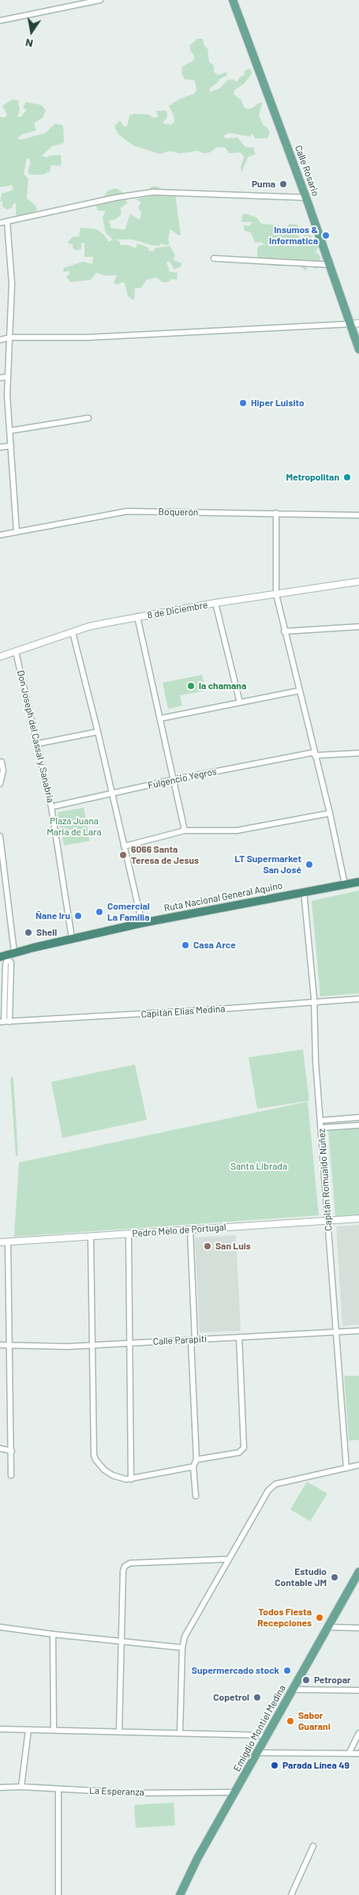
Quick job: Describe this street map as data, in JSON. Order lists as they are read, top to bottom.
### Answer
{
  "streets": {
    "highway": ["Ruta Nacional General Aquino"],
    "main road": ["Calle Rosario", "Emigdio Montiel Medina"],
    "street": [
      "Boquerón",
      "8 de Diciembre",
      "Don Joseph del Cassal y Sanabria",
      "Fulgencio Yegros",
      "Capitán Elias Medina",
      "Capitán Romualdo Nuñez",
      "Pedro Melo de Portugal",
      "Calle Parapiti",
      "La Esperanza"
    ]
  },
  "crossings": [
    ["8 de Diciembre", "Don Joseph del Cassal y Sanabria"],
    ["Don Joseph del Cassal y Sanabria", "Fulgencio Yegros"],
    ["Don Joseph del Cassal y Sanabria", "Ruta Nacional General Aquino"],
    ["Ruta Nacional General Aquino", "Capitán Romualdo Nuñez"],
    ["Capitán Elias Medina", "Capitán Romualdo Nuñez"],
    ["Capitán Romualdo Nuñez", "Pedro Melo de Portugal"],
    ["Capitán Romualdo Nuñez", "Calle Parapiti"],
    ["Emigdio Montiel Medina", "La Esperanza"]
  ],
  "parks": ["Plaza Juana Maria de Lara", "Santa Librada"],
  "places": [
    "Puma",
    "Insumos & Informatica",
    "Hiper Luisito",
    "Metropolitan",
    "la chamana",
    "6066 Santa Teresa de Jesus",
    "LT Supermarket San José",
    "Comercial La Familia",
    "Ñane Iru",
    "Shell",
    "Casa Arce",
    "San Luis",
    "Estudio Contable JM",
    "Todos Fiesta Recepciones",
    "Supermercado stock",
    "Petropar",
    "Copetrol",
    "Sabor Guarani",
    "Parada Línea 49"
  ],
  "north": "bottom"
}
